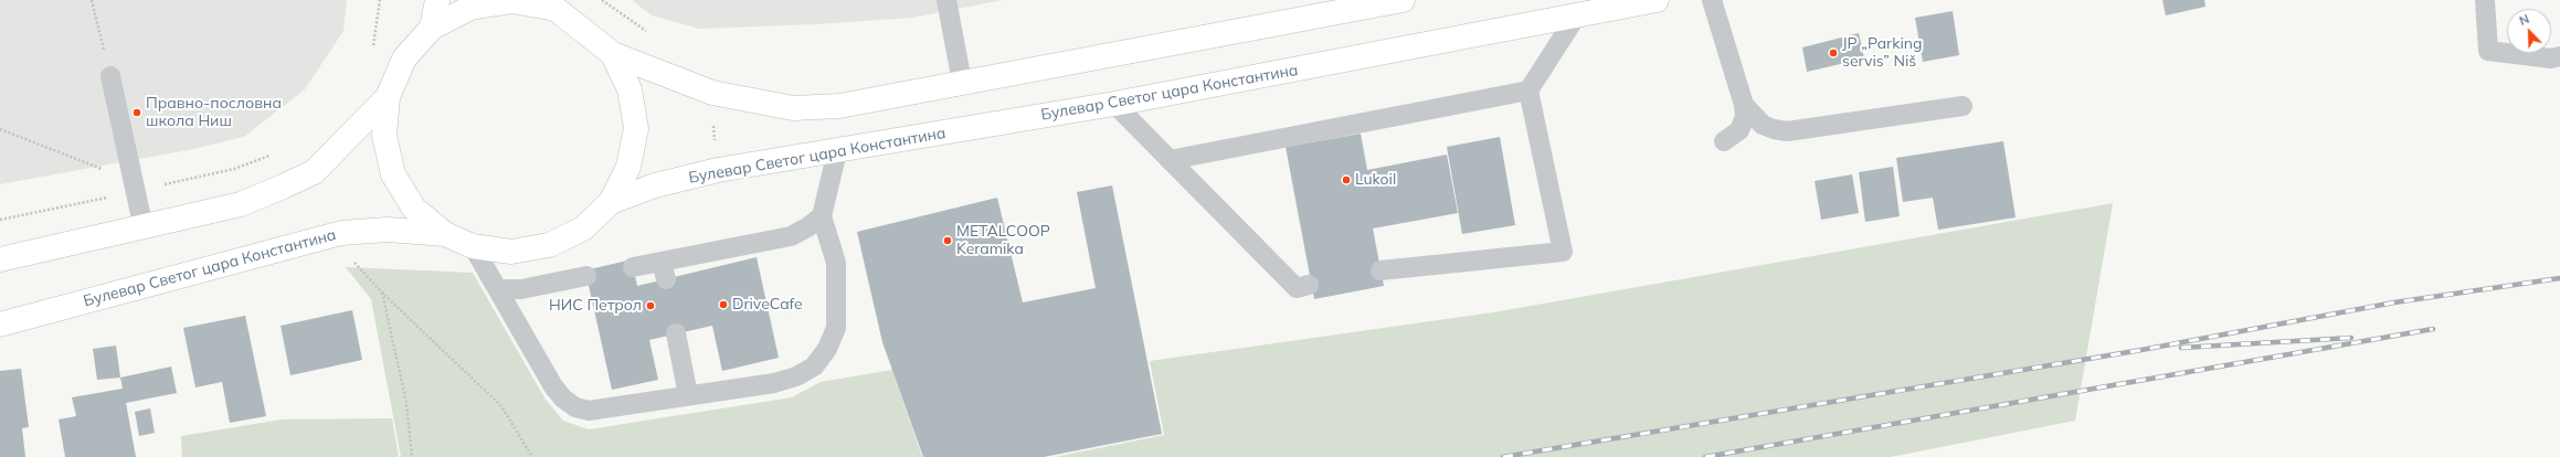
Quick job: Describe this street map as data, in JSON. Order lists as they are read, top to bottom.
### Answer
{
  "streets": {
    "main road": ["Булевар Светог цара Константина"]
  },
  "places": [
    "JP „Parking servis” Niš",
    "Правно-пословна школа Ниш",
    "Lukoil",
    "METALCOOP Keramika",
    "DriveCafe",
    "НИС Петрол"
  ],
  "north": "top left"
}
